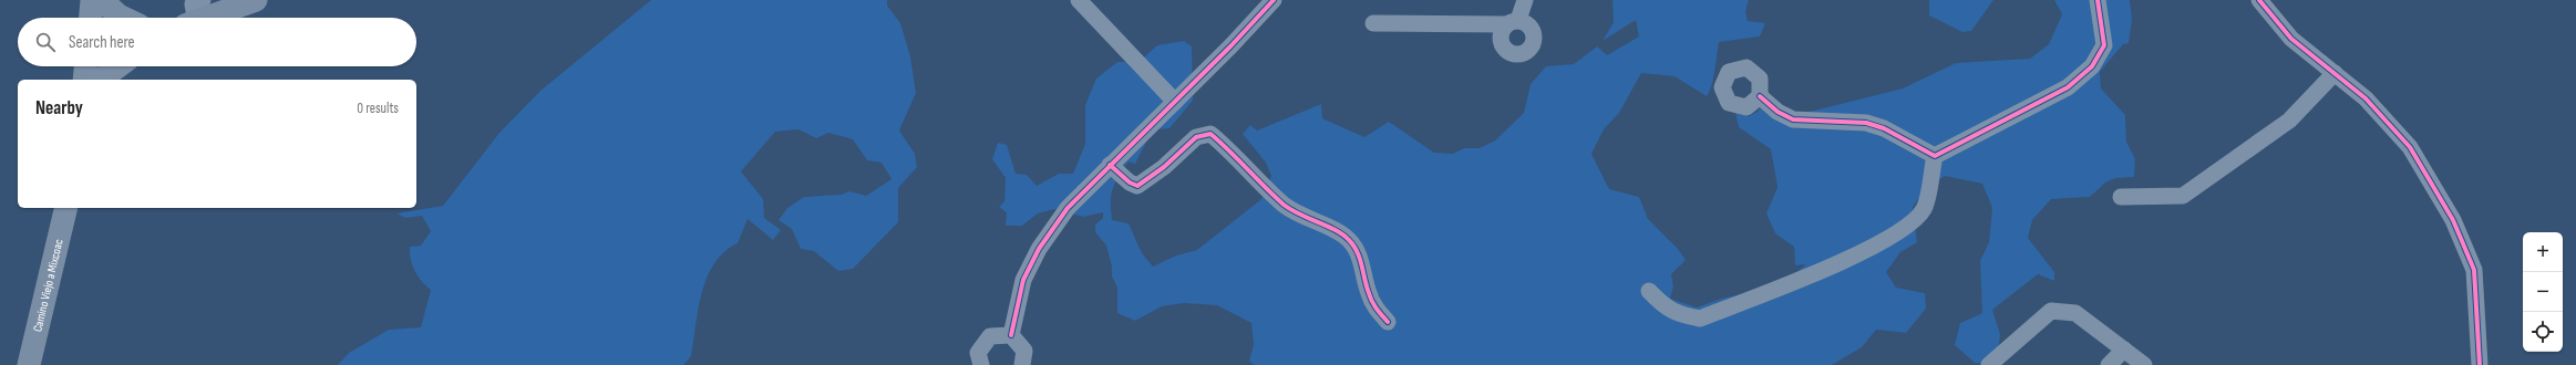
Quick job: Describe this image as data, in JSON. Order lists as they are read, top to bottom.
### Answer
{
  "streets": {
    "main road": ["Camino Viejo a Mixcoac"]
  },
  "page": {
    "search": "Search here",
    "heading": ["Nearby", "0 results"],
    "map_buttons": ["+", "−"]
  }
}
